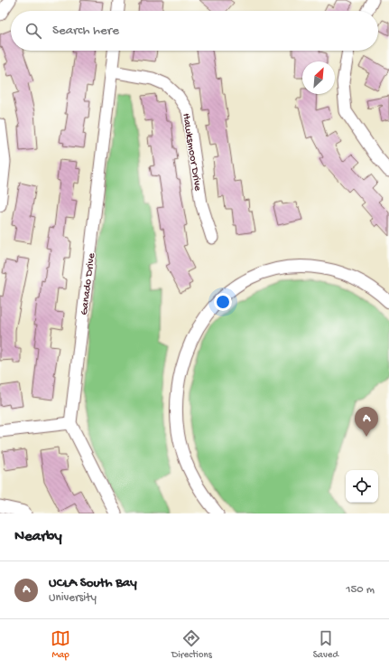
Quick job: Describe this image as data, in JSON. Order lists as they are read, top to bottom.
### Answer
{
  "streets": {
    "street": ["Hawksmoor Drive", "Ganado Drive"]
  },
  "crossings": [
    ["Hawksmoor Drive", "Ganado Drive"]
  ],
  "north": "top right",
  "page": {
    "search": "Search here",
    "pins": "A",
    "heading": "Nearby",
    "list": [
      {
        "mark": "A",
        "name": "UCLA South Bay",
        "note": "University",
        "value": "150 m"
      }
    ],
    "nav": ["Map", "Directions", "Saved"]
  }
}
